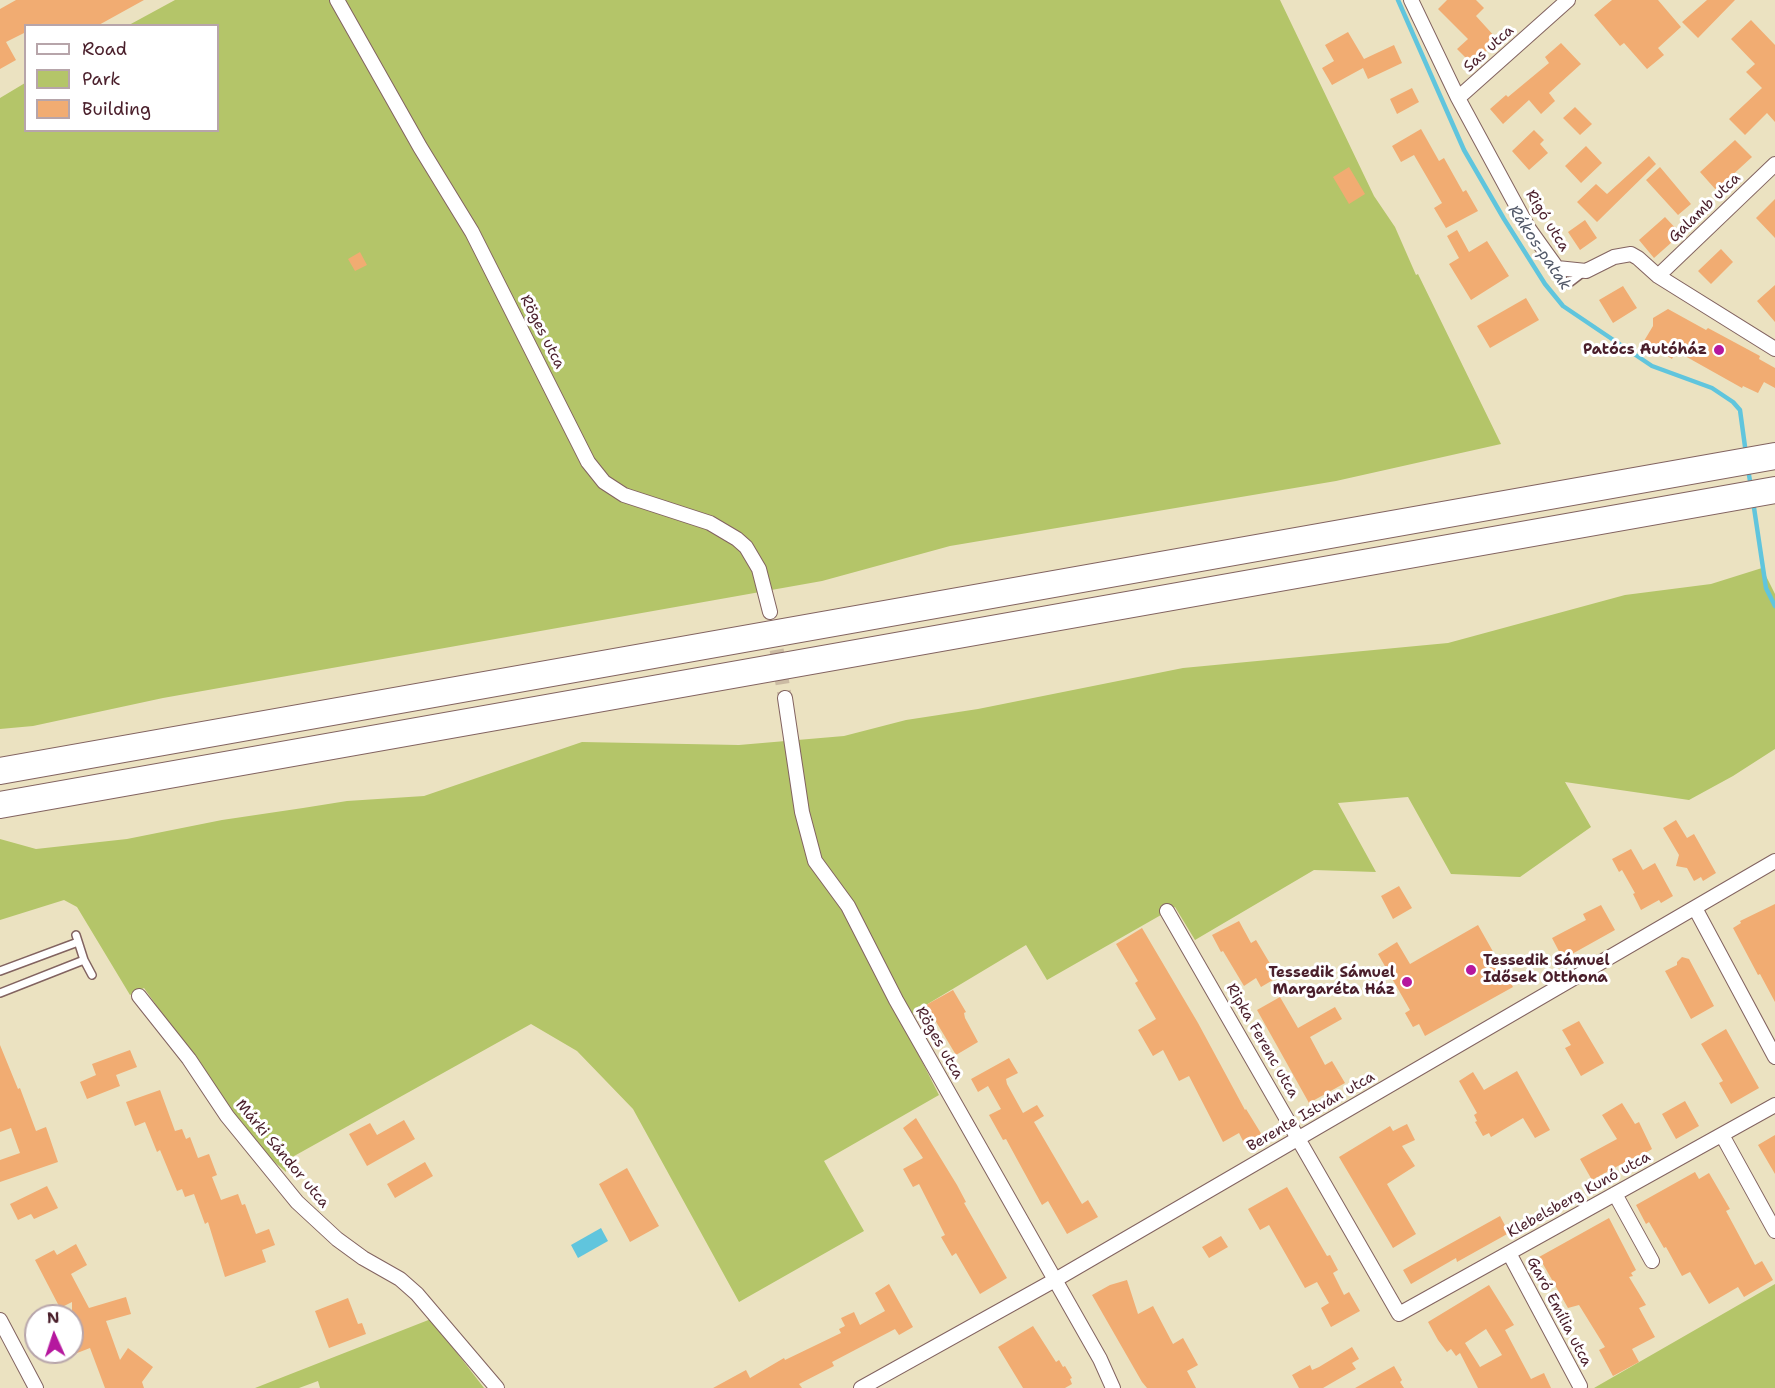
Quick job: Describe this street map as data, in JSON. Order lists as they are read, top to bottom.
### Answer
{
  "streets": {
    "street": [
      "Sas utca",
      "Galamb utca",
      "Rigó utca",
      "Röges utca",
      "Ripka Ferenc utca",
      "Berente István utca",
      "Márki Sándor utca",
      "Klebelsberg Kunó utca",
      "Garó Emília utca"
    ]
  },
  "crossings": [
    ["Sas utca", "Rigó utca"],
    ["Galamb utca", "Rigó utca"],
    ["Röges utca", "Berente István utca"],
    ["Ripka Ferenc utca", "Berente István utca"],
    ["Ripka Ferenc utca", "Klebelsberg Kunó utca"],
    ["Klebelsberg Kunó utca", "Garó Emília utca"]
  ],
  "water": ["Rákos-patak"],
  "places": ["Patócs Autóház", "Tessedik Sámuel Idősek Otthona", "Tessedik Sámuel Margaréta Ház"],
  "legend": ["Road", "Park", "Building"],
  "north": "top"
}
